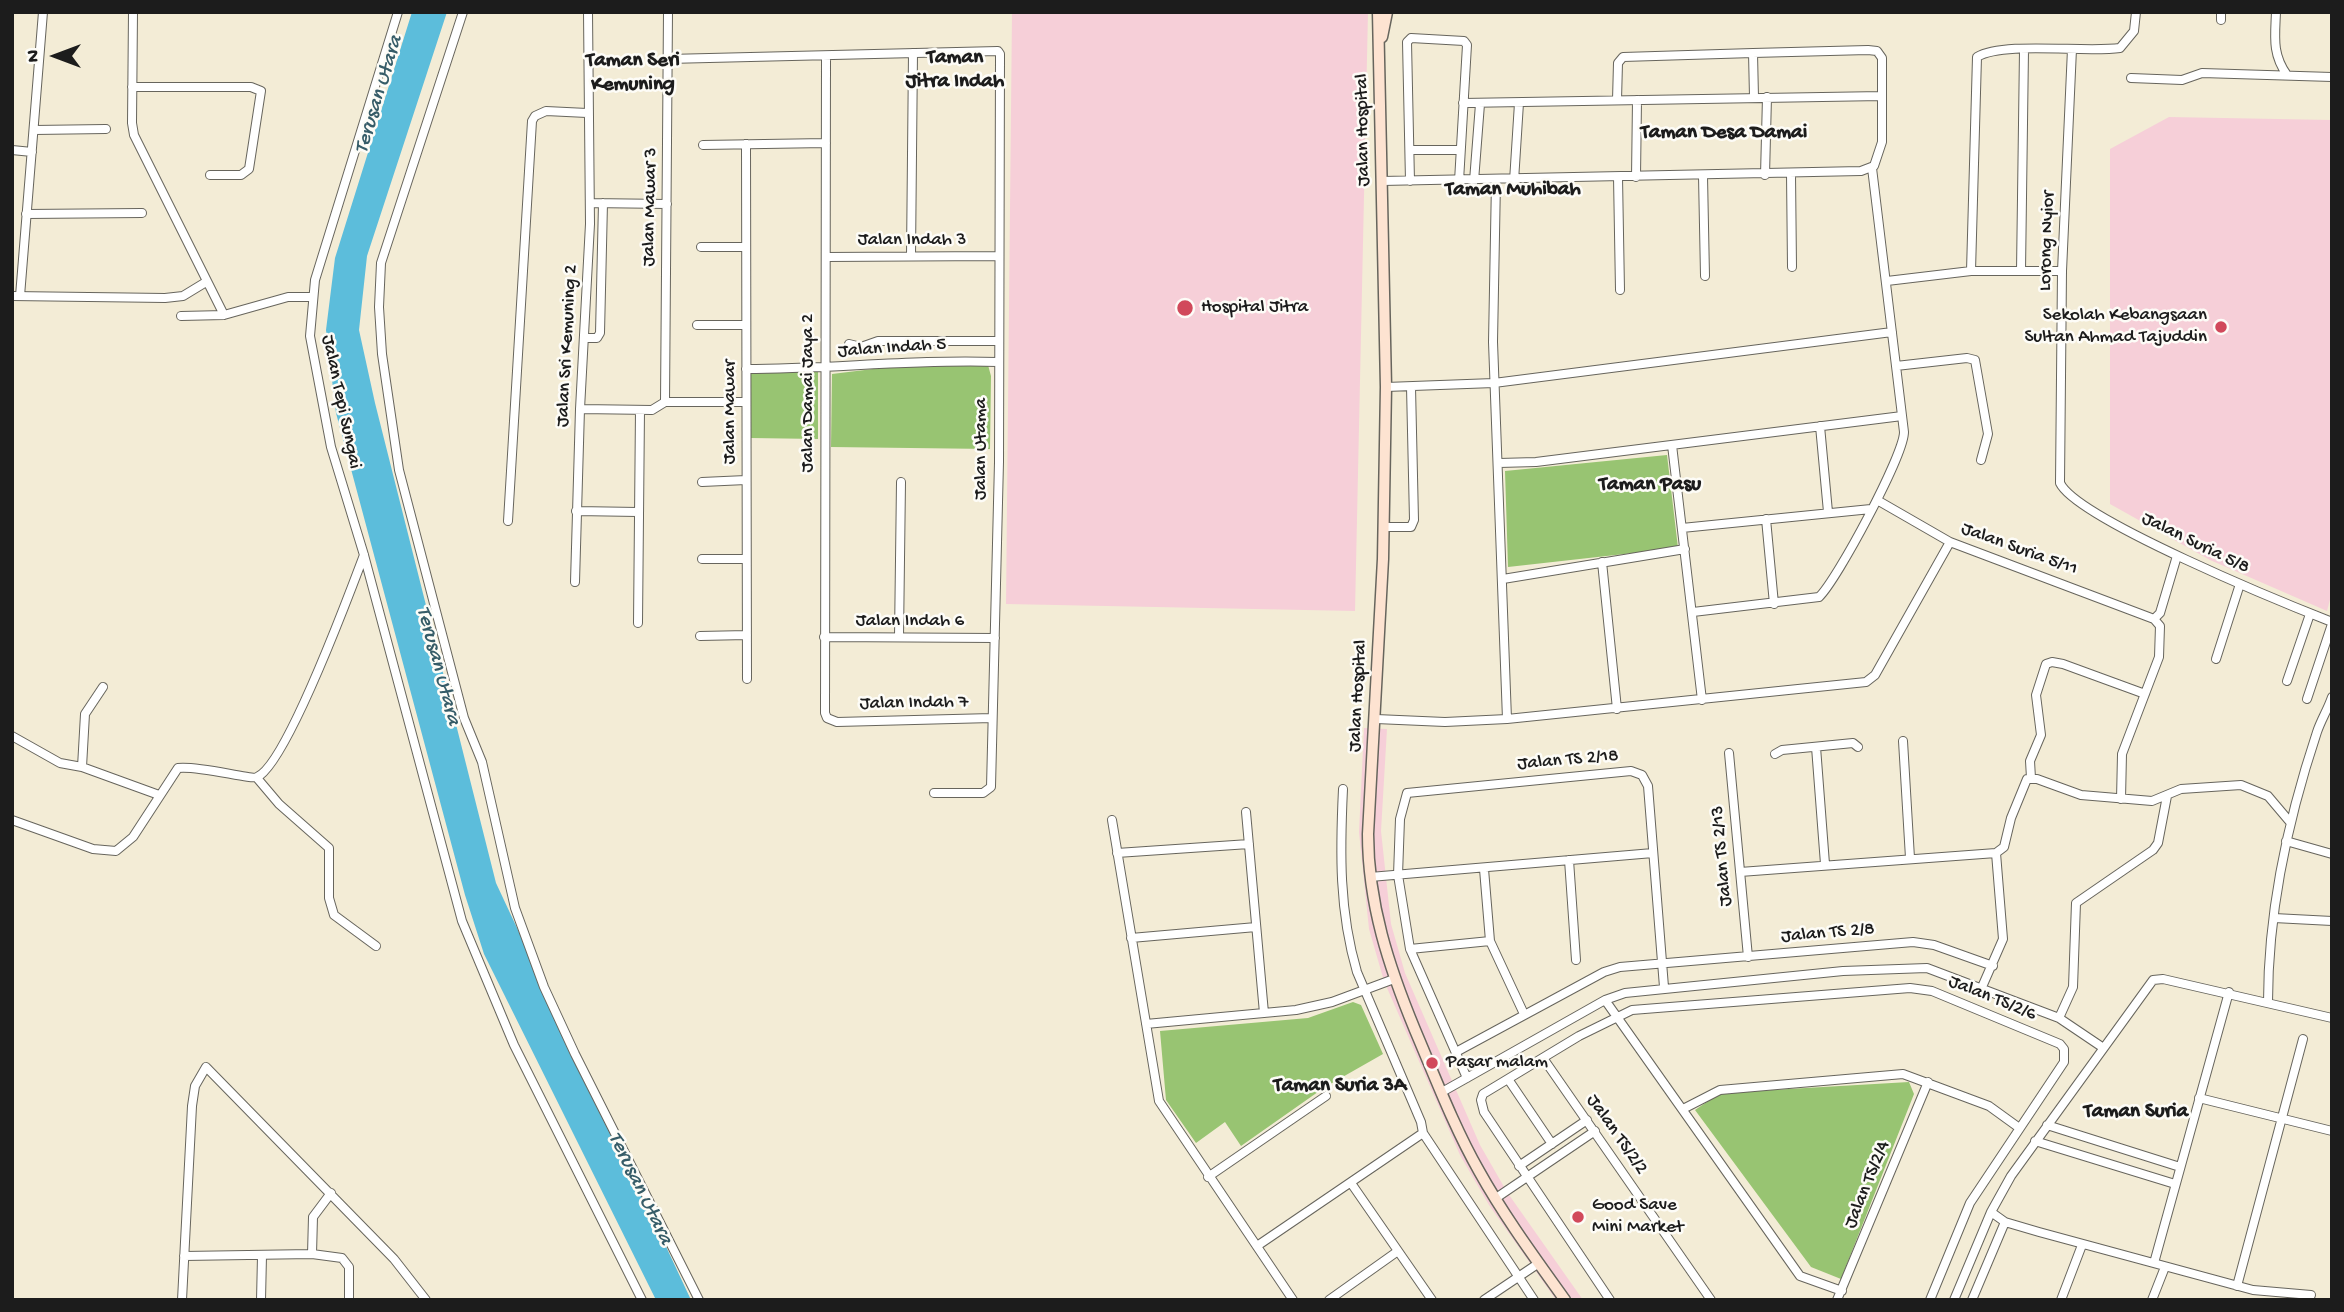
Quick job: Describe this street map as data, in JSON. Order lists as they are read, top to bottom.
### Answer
{
  "streets": {
    "street": [
      "Jalan Hospital",
      "Jalan Mawar 3",
      "Jalan Indah 3",
      "Lorong Nyior",
      "Jalan Sri Kemuning 2",
      "Jalan Indah 5",
      "Jalan Damai Jaya 2",
      "Jalan Tepi Sungai",
      "Jalan Mawar",
      "Jalan Utama",
      "Jalan Suria 5/8",
      "Jalan Suria 5/11",
      "Jalan Indah 6",
      "Jalan Indah 7",
      "Jalan TS 2/18",
      "Jalan TS 2/13",
      "Jalan TS 2/8",
      "Jalan TS/2/6",
      "Jalan TS/2/2",
      "Jalan TS/2/4"
    ]
  },
  "crossings": [
    ["Jalan Indah 3", "Jalan Damai Jaya 2"],
    ["Jalan Indah 3", "Jalan Utama"],
    ["Lorong Nyior", "Jalan Suria 5/8"],
    ["Jalan Indah 5", "Jalan Damai Jaya 2"],
    ["Jalan Indah 5", "Jalan Mawar"],
    ["Jalan Indah 5", "Jalan Utama"],
    ["Jalan Damai Jaya 2", "Jalan Indah 6"],
    ["Jalan Damai Jaya 2", "Jalan Indah 7"],
    ["Jalan Utama", "Jalan Indah 6"],
    ["Jalan Utama", "Jalan Indah 7"],
    ["Jalan TS 2/18", "Jalan TS 2/8"],
    ["Jalan TS 2/13", "Jalan TS 2/8"]
  ],
  "districts": [
    "Taman Jitra Indah",
    "Taman Seri Kemuning",
    "Taman Desa Damai",
    "Taman Muhibah",
    "Taman Pasu",
    "Taman Suria 3A",
    "Taman Suria"
  ],
  "water": ["Terusan Utara"],
  "places": [
    "Hospital Jitra",
    "Sekolah Kebangsaan Sultan Ahmad Tajuddin",
    "Pasar malam",
    "Good Save Mini Market"
  ],
  "north": "left"
}
